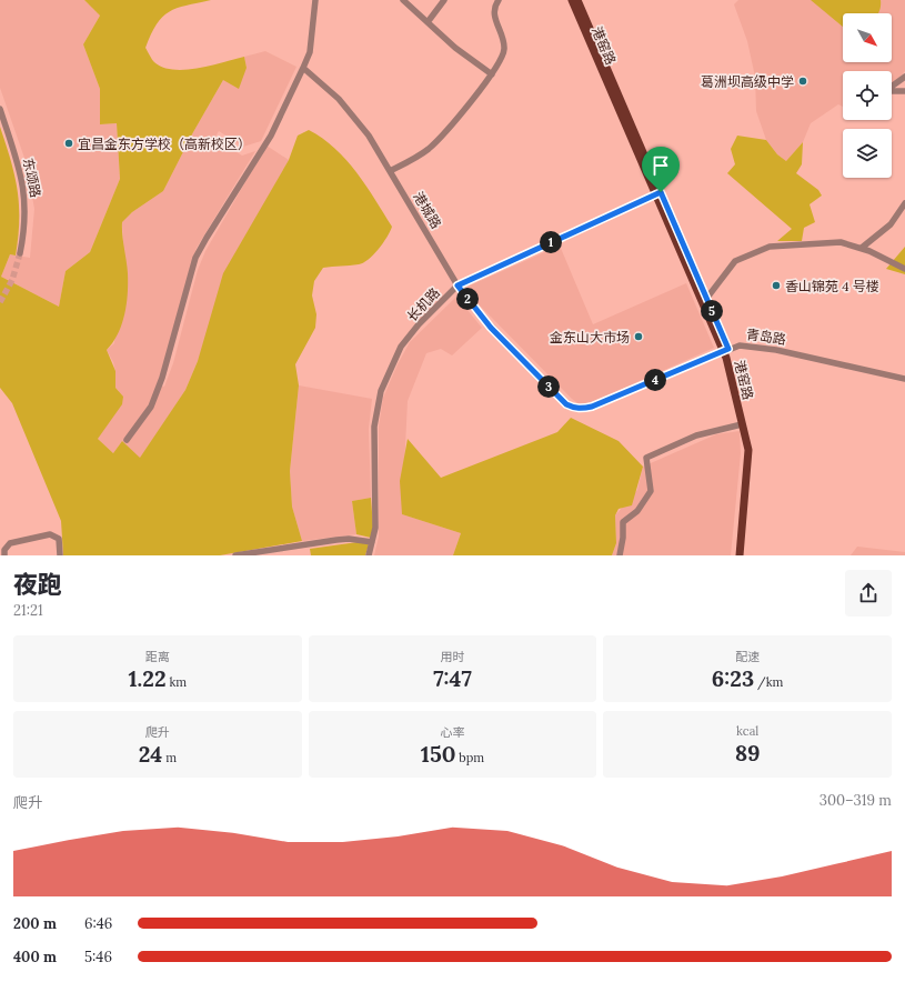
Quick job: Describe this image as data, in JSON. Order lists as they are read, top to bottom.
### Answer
{
  "streets": {
    "main road": ["港窑路"],
    "street": [
      "东颂路",
      "港城路",
      "长机路",
      "青岛路"
    ]
  },
  "crossings": [
    ["港窑路", "长机路"],
    ["港窑路", "青岛路"],
    ["港城路", "长机路"],
    ["港城路", "青岛路"]
  ],
  "places": [
    "葛洲坝高级中学",
    "宜昌金东方学校（高新校区）",
    "香山锦苑 4 号楼",
    "金东山大市场"
  ],
  "north": "bottom right",
  "page": {
    "pins": [
      "1",
      "2",
      "5",
      "4",
      "3"
    ],
    "heading": ["夜跑", "21:21"],
    "stats": [
      ["距离", "1.22 km"],
      ["用时", "7:47"],
      ["配速", "6:23 /km"],
      ["爬升", "24 m"],
      ["心率", "150 bpm"],
      ["kcal", "89"]
    ],
    "chart": ["爬升", "300–319 m"],
    "list": [
      {
        "name": "200 m",
        "note": "6:46"
      },
      {
        "name": "400 m",
        "note": "5:46"
      }
    ]
  }
}
